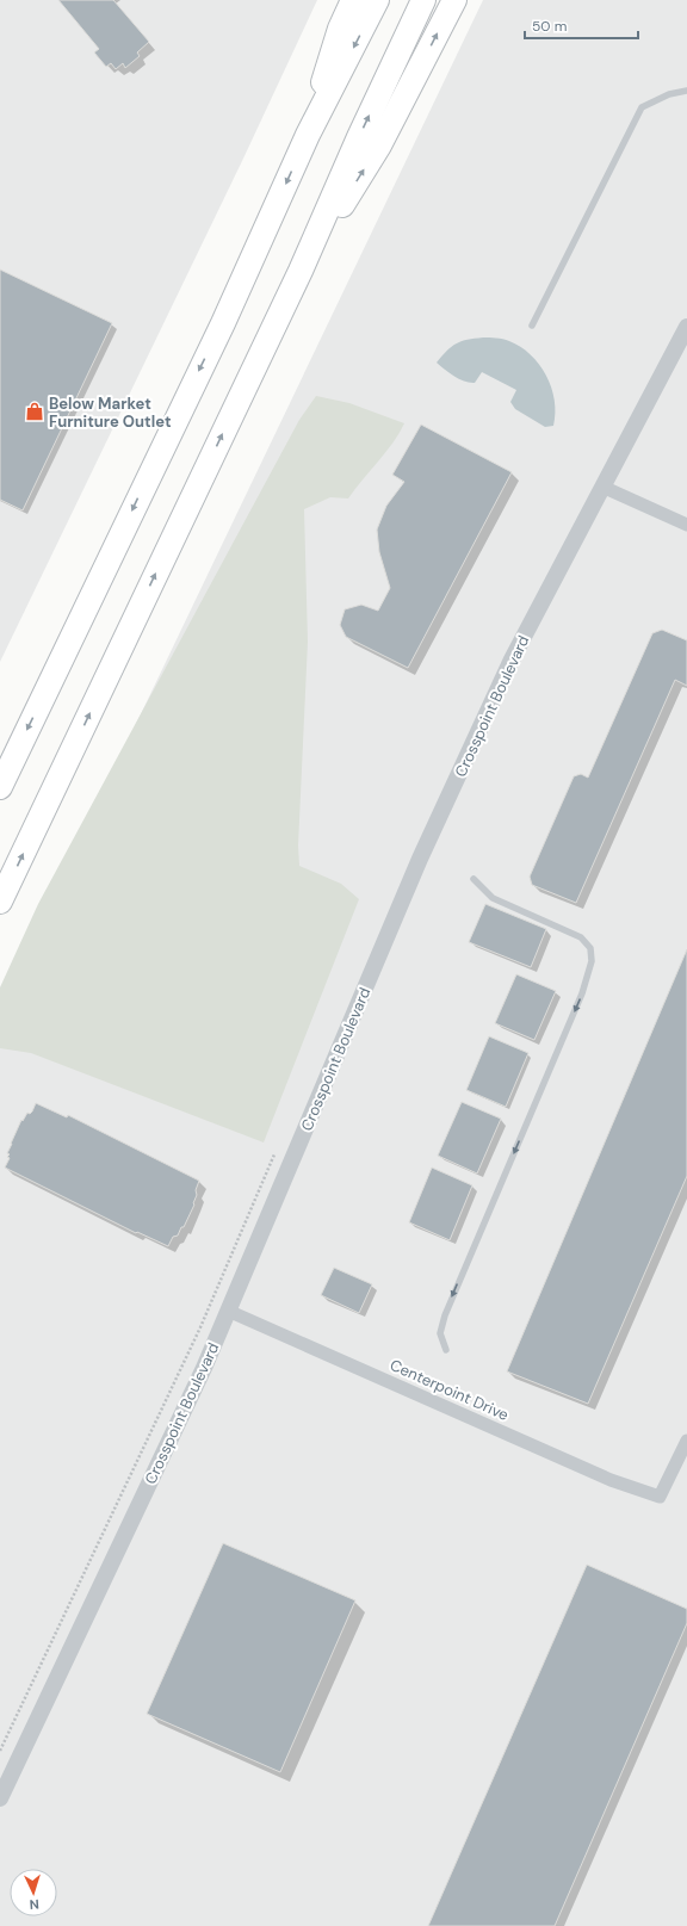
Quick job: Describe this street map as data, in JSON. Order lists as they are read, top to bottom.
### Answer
{
  "streets": {
    "street": ["Crosspoint Boulevard", "Centerpoint Drive"]
  },
  "crossings": [
    ["Crosspoint Boulevard", "Centerpoint Drive"]
  ],
  "places": {
    "shop": ["Below Market Furniture Outlet"]
  },
  "scale_bar": "50 m",
  "north": "bottom"
}
